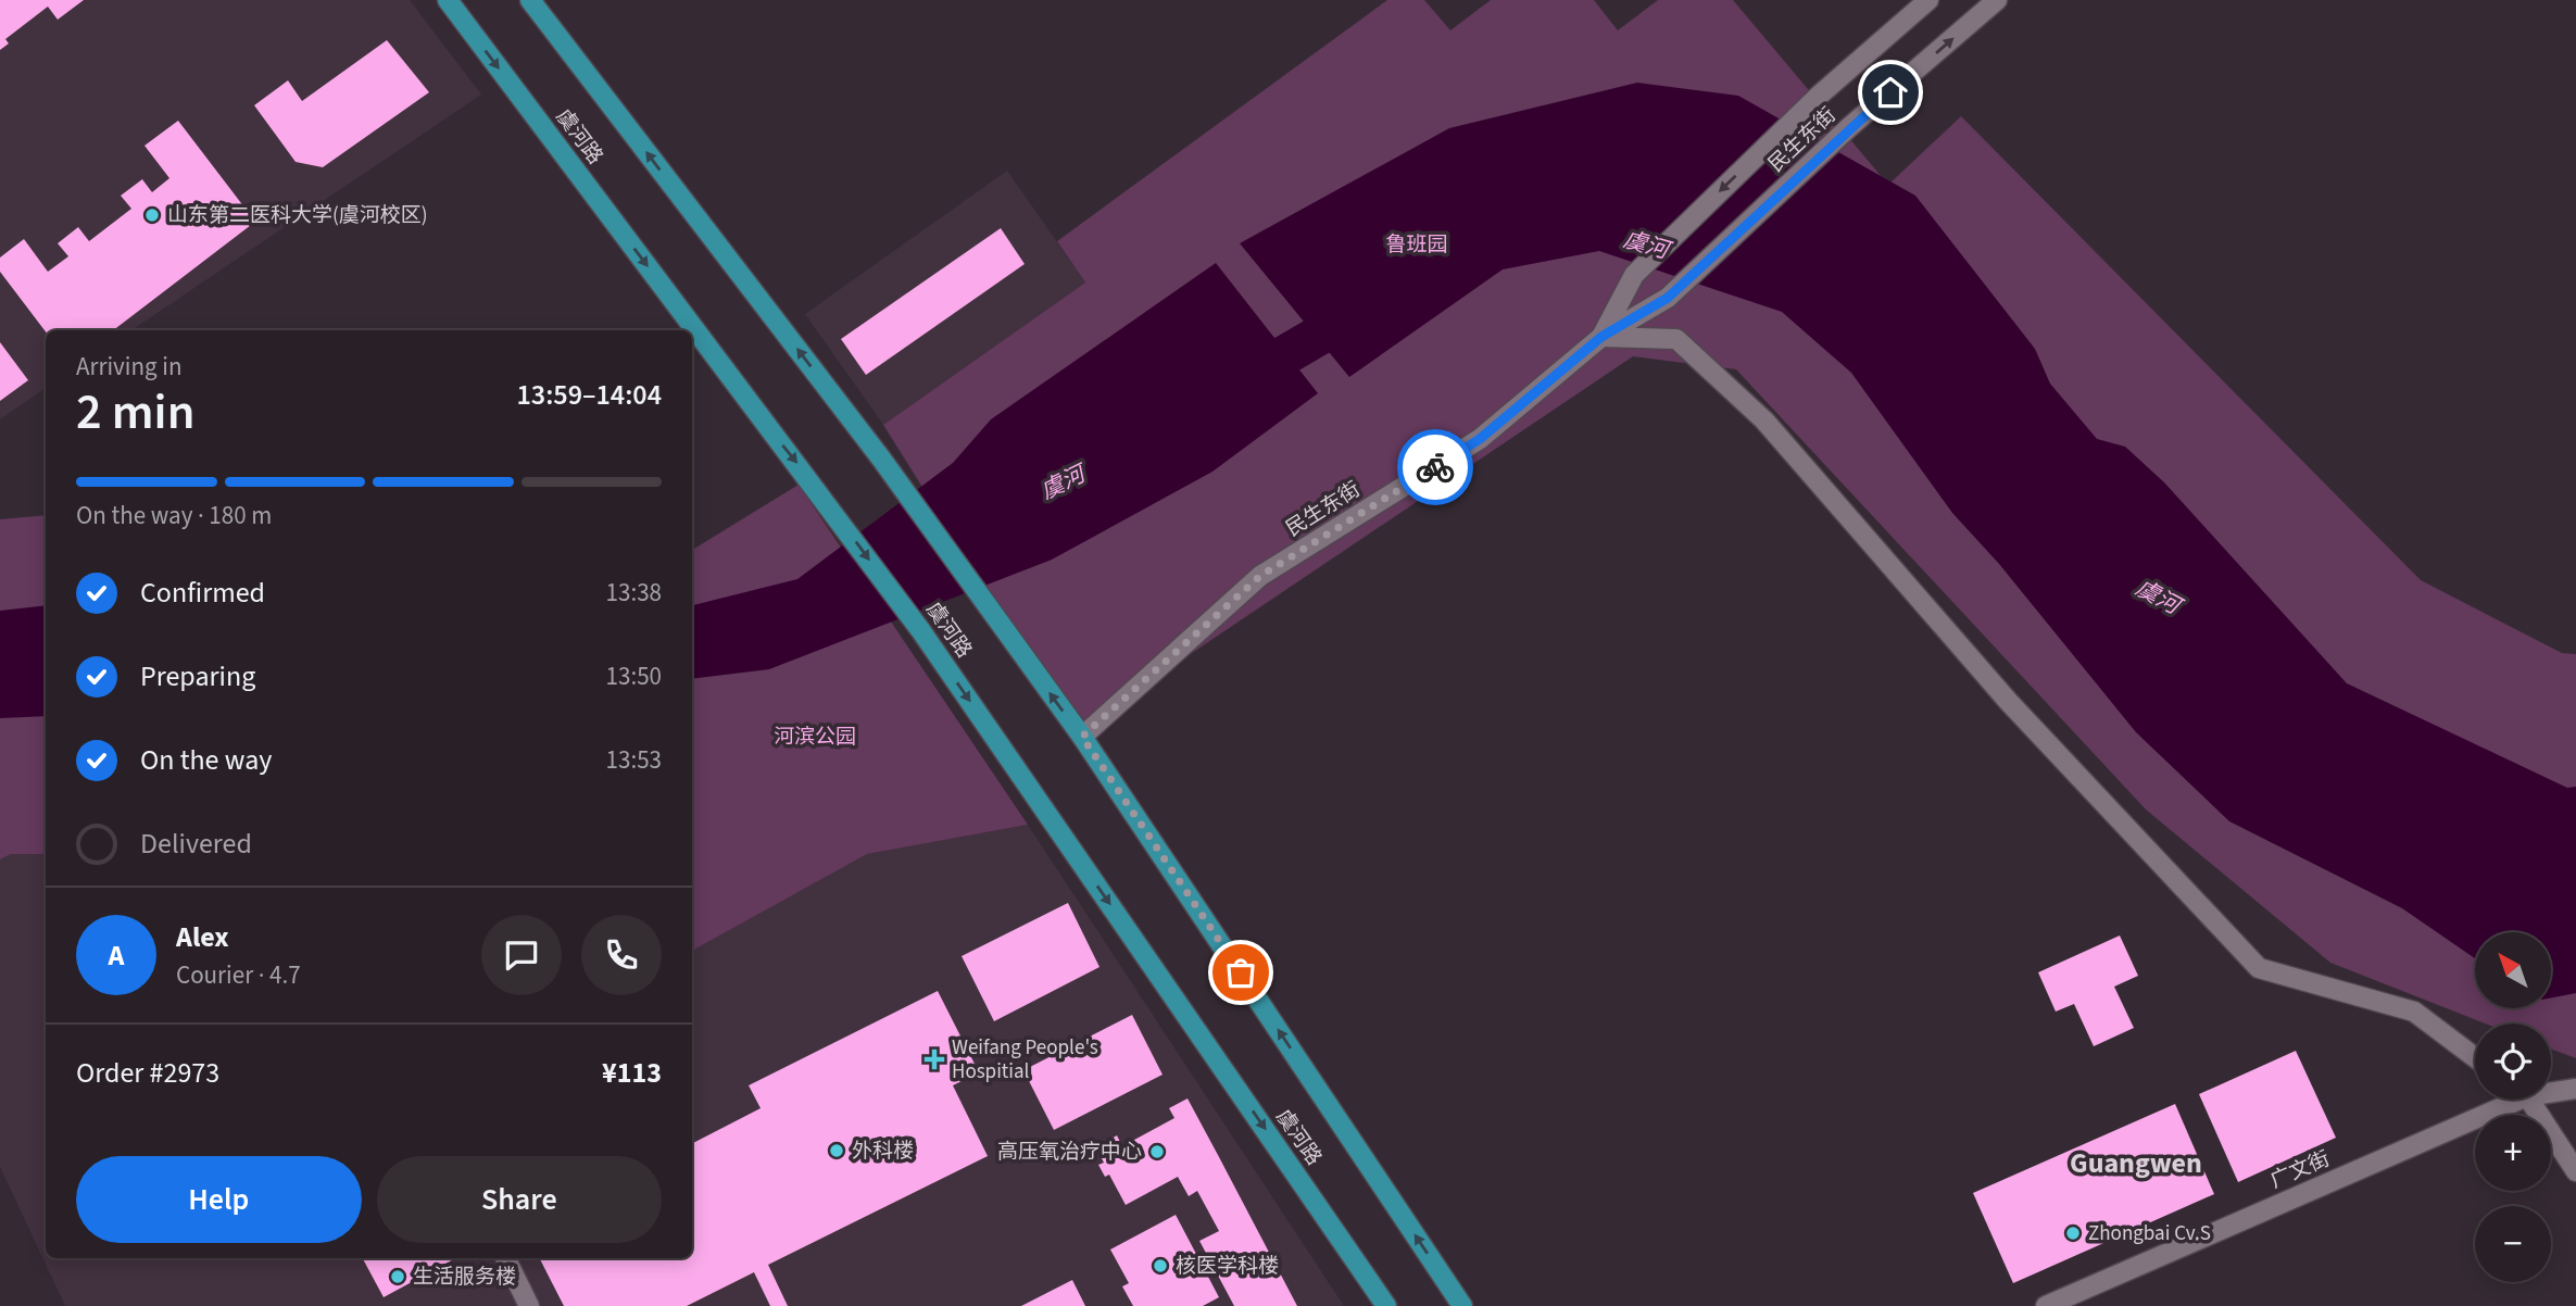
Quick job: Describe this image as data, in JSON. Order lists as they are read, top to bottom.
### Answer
{
  "streets": {
    "main road": ["虞河路"],
    "street": ["民生东街", "广文街"]
  },
  "crossings": [
    ["虞河路", "民生东街"]
  ],
  "districts": ["Guangwen"],
  "water": ["虞河"],
  "parks": ["鲁班园", "河滨公园"],
  "places": {
    "other": [
      "山东第二医科大学(虞河校区)",
      "外科楼",
      "高压氧治疗中心",
      "Zhongbai Cv.S",
      "核医学科楼",
      "生活服务楼"
    ],
    "health": ["Weifang People's Hospitial"]
  },
  "north": "top left",
  "page": {
    "heading": ["2 min", "Arriving in", "13:59–14:04"],
    "panel": [
      "Alex",
      "Courier · 4.7",
      "Order #2973",
      "¥113"
    ],
    "bar": "On the way · 180 m",
    "list": [
      ["Confirmed", "13:38"],
      ["Preparing", "13:50"],
      ["On the way", "13:53"],
      "Delivered"
    ],
    "round": "A",
    "map_buttons": ["+", "−"],
    "buttons": ["Help", "Share"]
  }
}
